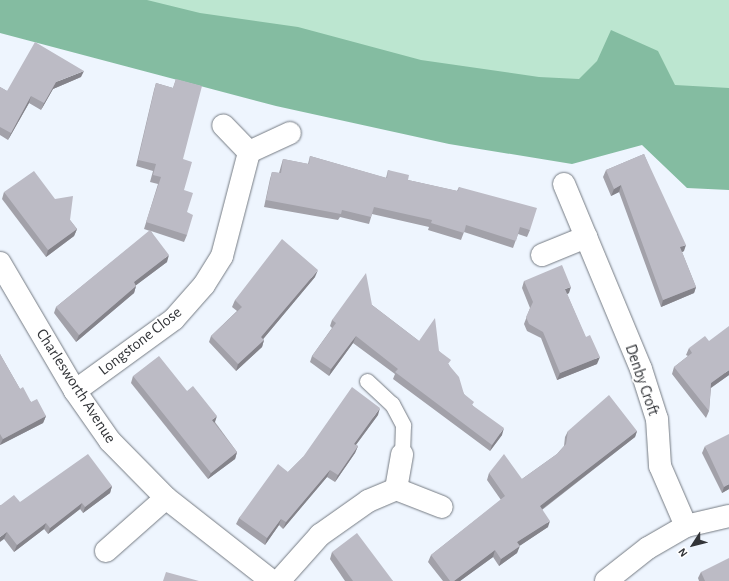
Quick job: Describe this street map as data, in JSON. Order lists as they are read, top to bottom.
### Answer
{
  "streets": {
    "street": ["Longstone Close", "Denby Croft", "Charlesworth Avenue"]
  },
  "crossings": [
    ["Longstone Close", "Charlesworth Avenue"]
  ],
  "north": "bottom left"
}
